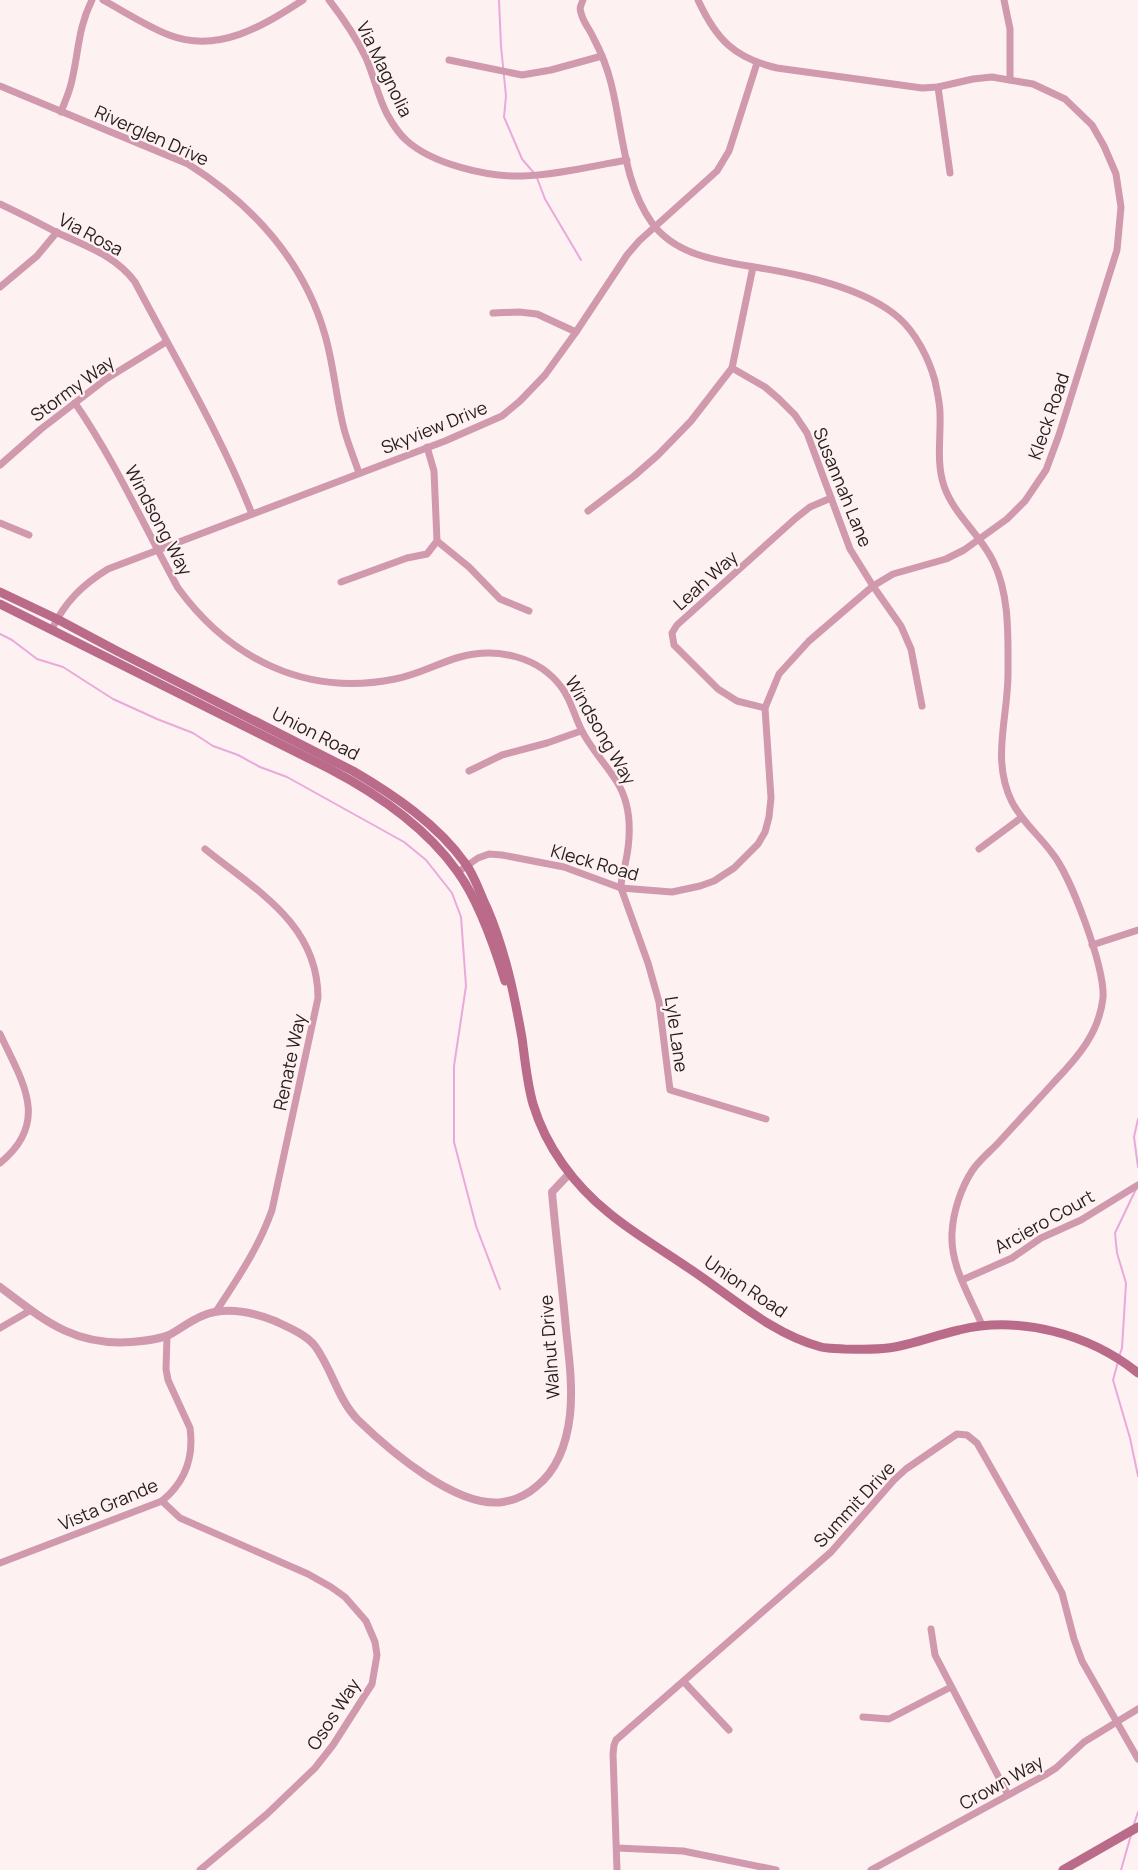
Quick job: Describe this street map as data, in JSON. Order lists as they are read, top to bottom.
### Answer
{
  "streets": {
    "main road": ["Union Road"],
    "street": [
      "Via Magnolia",
      "Riverglen Drive",
      "Via Rosa",
      "Stormy Way",
      "Kleck Road",
      "Skyview Drive",
      "Susannah Lane",
      "Windsong Way",
      "Leah Way",
      "Lyle Lane",
      "Renate Way",
      "Arciero Court",
      "Walnut Drive",
      "Vista Grande",
      "Summit Drive",
      "Osos Way",
      "Crown Way"
    ]
  },
  "crossings": [
    ["Riverglen Drive", "Skyview Drive"],
    ["Via Rosa", "Stormy Way"],
    ["Via Rosa", "Skyview Drive"],
    ["Stormy Way", "Windsong Way"],
    ["Kleck Road", "Skyview Drive"],
    ["Kleck Road", "Susannah Lane"],
    ["Kleck Road", "Windsong Way"],
    ["Kleck Road", "Leah Way"],
    ["Kleck Road", "Union Road"],
    ["Kleck Road", "Lyle Lane"],
    ["Skyview Drive", "Windsong Way"],
    ["Skyview Drive", "Union Road"],
    ["Susannah Lane", "Leah Way"],
    ["Windsong Way", "Lyle Lane"],
    ["Union Road", "Walnut Drive"],
    ["Renate Way", "Walnut Drive"],
    ["Vista Grande", "Osos Way"],
    ["Summit Drive", "Crown Way"]
  ]
}
